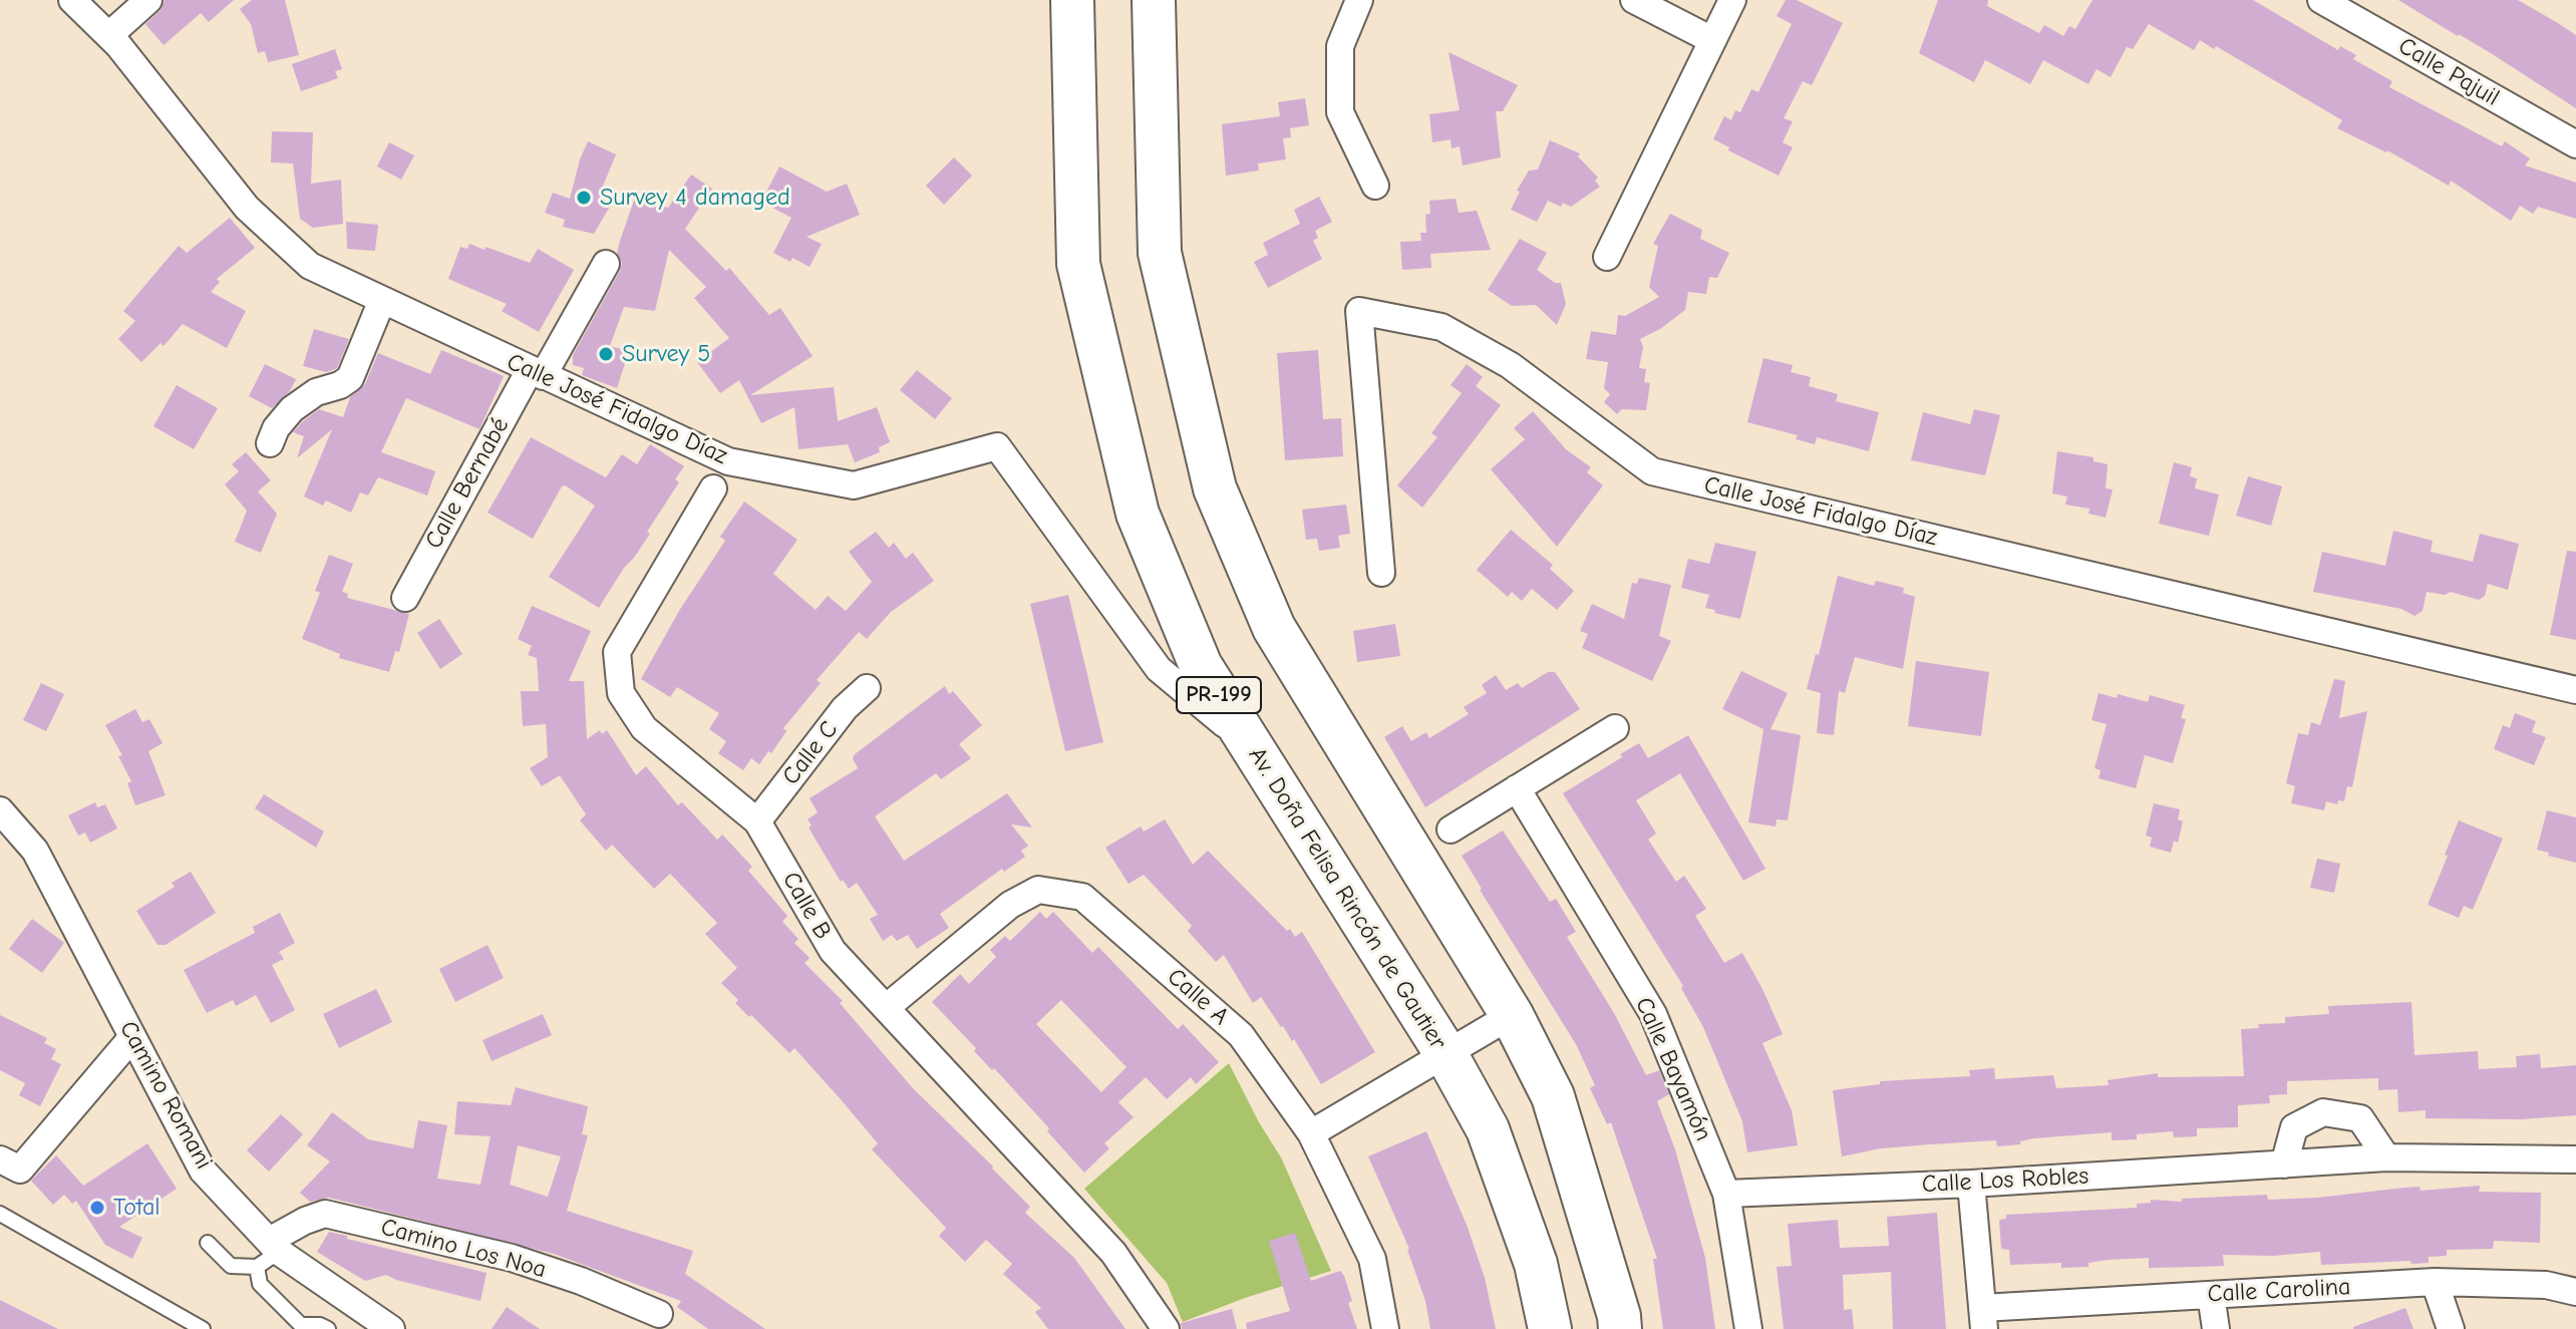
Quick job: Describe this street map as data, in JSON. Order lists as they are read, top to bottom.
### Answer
{
  "streets": {
    "main road": ["PR-199", "Av. Doña Felisa Rincón de Gautier"],
    "street": [
      "Calle Pajuil",
      "Calle José Fidalgo Díaz",
      "Calle Bernabé",
      "Calle C",
      "Calle B",
      "Calle A",
      "Calle Bayamón",
      "Camino Romani",
      "Calle Los Robles",
      "Camino Los Noa",
      "Calle Carolina"
    ]
  },
  "crossings": [
    ["Calle José Fidalgo Díaz", "Calle Bernabé"],
    ["Calle José Fidalgo Díaz", "Av. Doña Felisa Rincón de Gautier"],
    ["Calle C", "Calle B"],
    ["Calle B", "Calle A"],
    ["Calle Bayamón", "Calle Los Robles"],
    ["Camino Romani", "Camino Los Noa"]
  ],
  "places": ["Survey 4 damaged", "Survey 5", "Total"]
}
